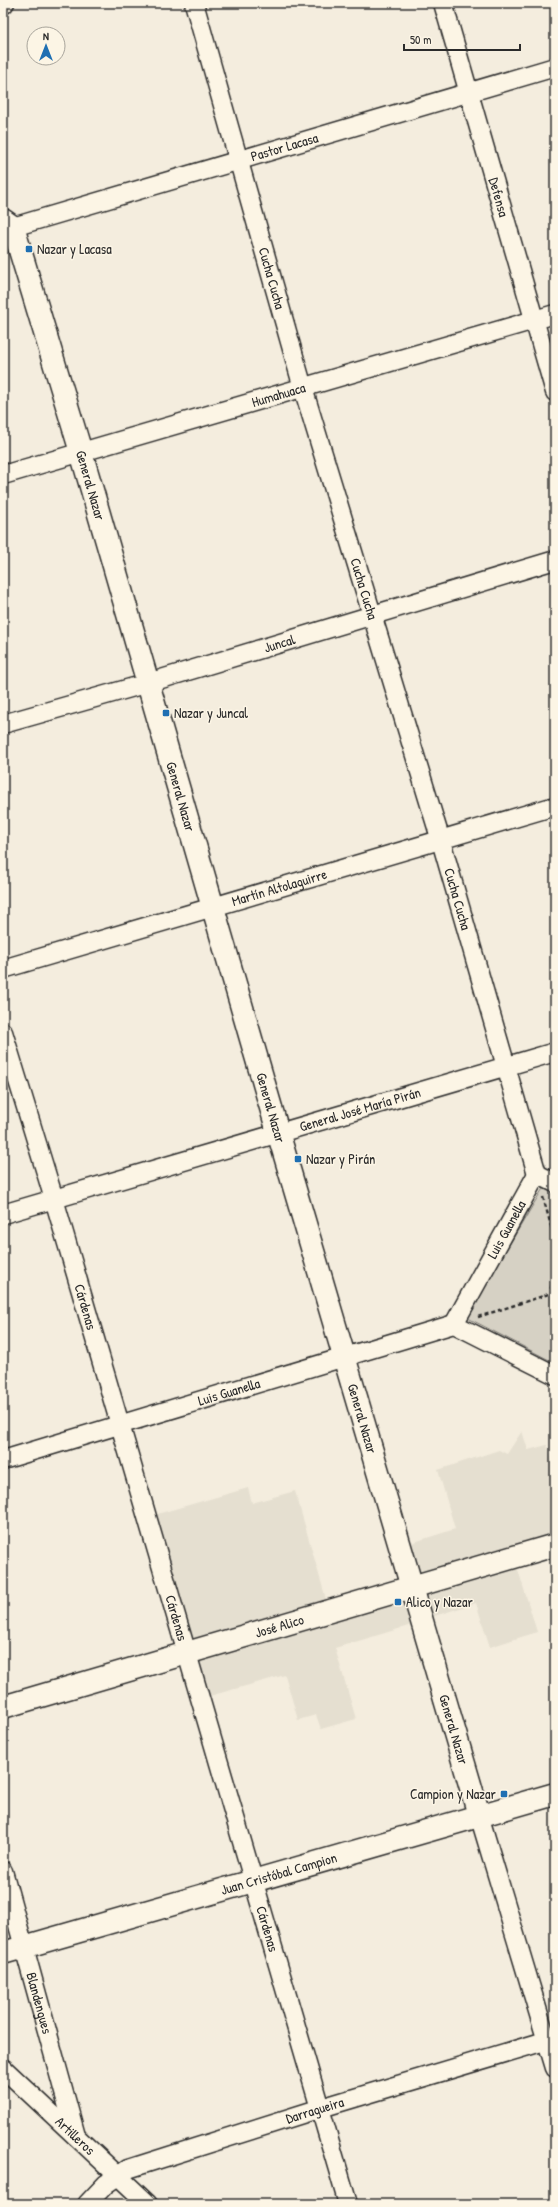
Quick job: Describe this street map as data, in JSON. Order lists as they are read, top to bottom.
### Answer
{
  "streets": {
    "street": [
      "Pastor Lacasa",
      "Defensa",
      "Cucha Cucha",
      "Humahuaca",
      "General Nazar",
      "Juncal",
      "Martín Altolaguirre",
      "General José María Pirán",
      "Luis Guanella",
      "Cárdenas",
      "José Alico",
      "Juan Cristóbal Campion",
      "Blandengues",
      "Darragueira",
      "Artilleros"
    ]
  },
  "crossings": [
    ["Pastor Lacasa", "Defensa"],
    ["Pastor Lacasa", "Cucha Cucha"],
    ["Pastor Lacasa", "General Nazar"],
    ["Defensa", "Humahuaca"],
    ["Cucha Cucha", "Humahuaca"],
    ["Cucha Cucha", "Juncal"],
    ["Cucha Cucha", "Martín Altolaguirre"],
    ["Cucha Cucha", "General José María Pirán"],
    ["Cucha Cucha", "Luis Guanella"],
    ["Humahuaca", "General Nazar"],
    ["General Nazar", "Juncal"],
    ["General Nazar", "Martín Altolaguirre"],
    ["General Nazar", "General José María Pirán"],
    ["General Nazar", "Luis Guanella"],
    ["General Nazar", "José Alico"],
    ["General Nazar", "Juan Cristóbal Campion"],
    ["General Nazar", "Darragueira"],
    ["General José María Pirán", "Cárdenas"],
    ["Luis Guanella", "Cárdenas"],
    ["Cárdenas", "José Alico"],
    ["Cárdenas", "Juan Cristóbal Campion"],
    ["Cárdenas", "Darragueira"],
    ["Juan Cristóbal Campion", "Blandengues"],
    ["Blandengues", "Artilleros"],
    ["Darragueira", "Artilleros"]
  ],
  "places": {
    "transit": [
      "Nazar y Lacasa",
      "Nazar y Juncal",
      "Nazar y Pirán",
      "Alico y Nazar",
      "Campion y Nazar"
    ]
  },
  "scale_bar": "50 m",
  "north": "top"
}
